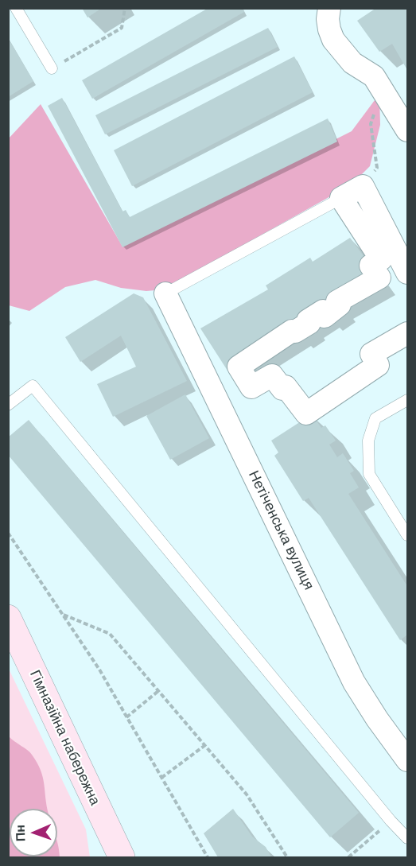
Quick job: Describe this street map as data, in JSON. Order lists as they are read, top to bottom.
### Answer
{
  "streets": {
    "main road": ["Гімназійна набережна"],
    "street": ["Нетіченська вулиця"]
  },
  "north": "left"
}
